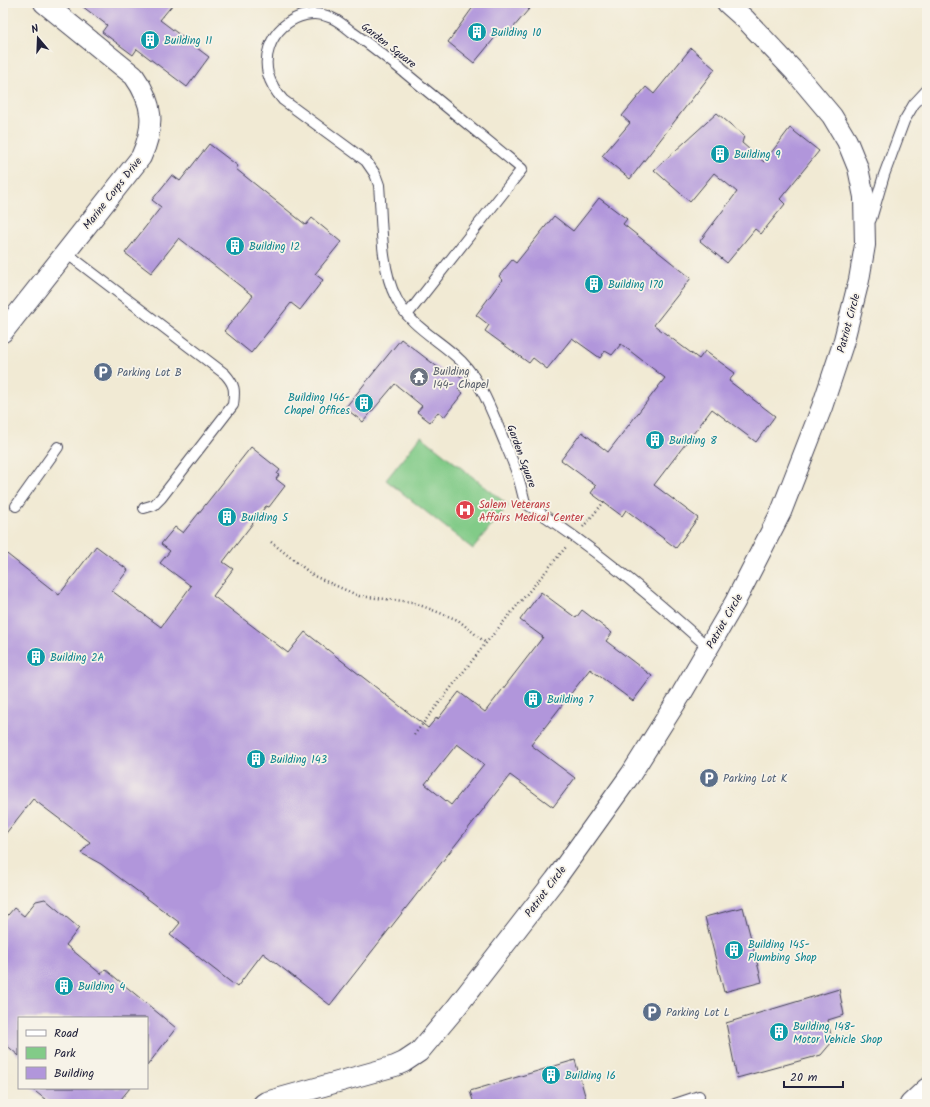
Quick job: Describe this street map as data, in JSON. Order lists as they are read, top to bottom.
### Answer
{
  "streets": {
    "street": ["Marine Corps Drive", "Patriot Circle"],
    "lane": ["Garden Square"]
  },
  "crossings": [
    ["Garden Square", "Patriot Circle"]
  ],
  "places": {
    "building": [
      "Building 10",
      "Building 11",
      "Building 9",
      "Building 12",
      "Building 170",
      "Building 146- Chapel Offices",
      "Building 8",
      "Building 5",
      "Building 2A",
      "Building 7",
      "Building 143",
      "Building 145- Plumbing Shop",
      "Building 4",
      "Building 148- Motor Vehicle Shop",
      "Building 16"
    ],
    "parking": ["Parking Lot B", "Parking Lot K", "Parking Lot L"],
    "temple": ["Building 144- Chapel"],
    "hospital": ["Salem Veterans Affairs Medical Center"]
  },
  "legend": ["Road", "Park", "Building"],
  "scale_bar": "20 m",
  "north": "top"
}
